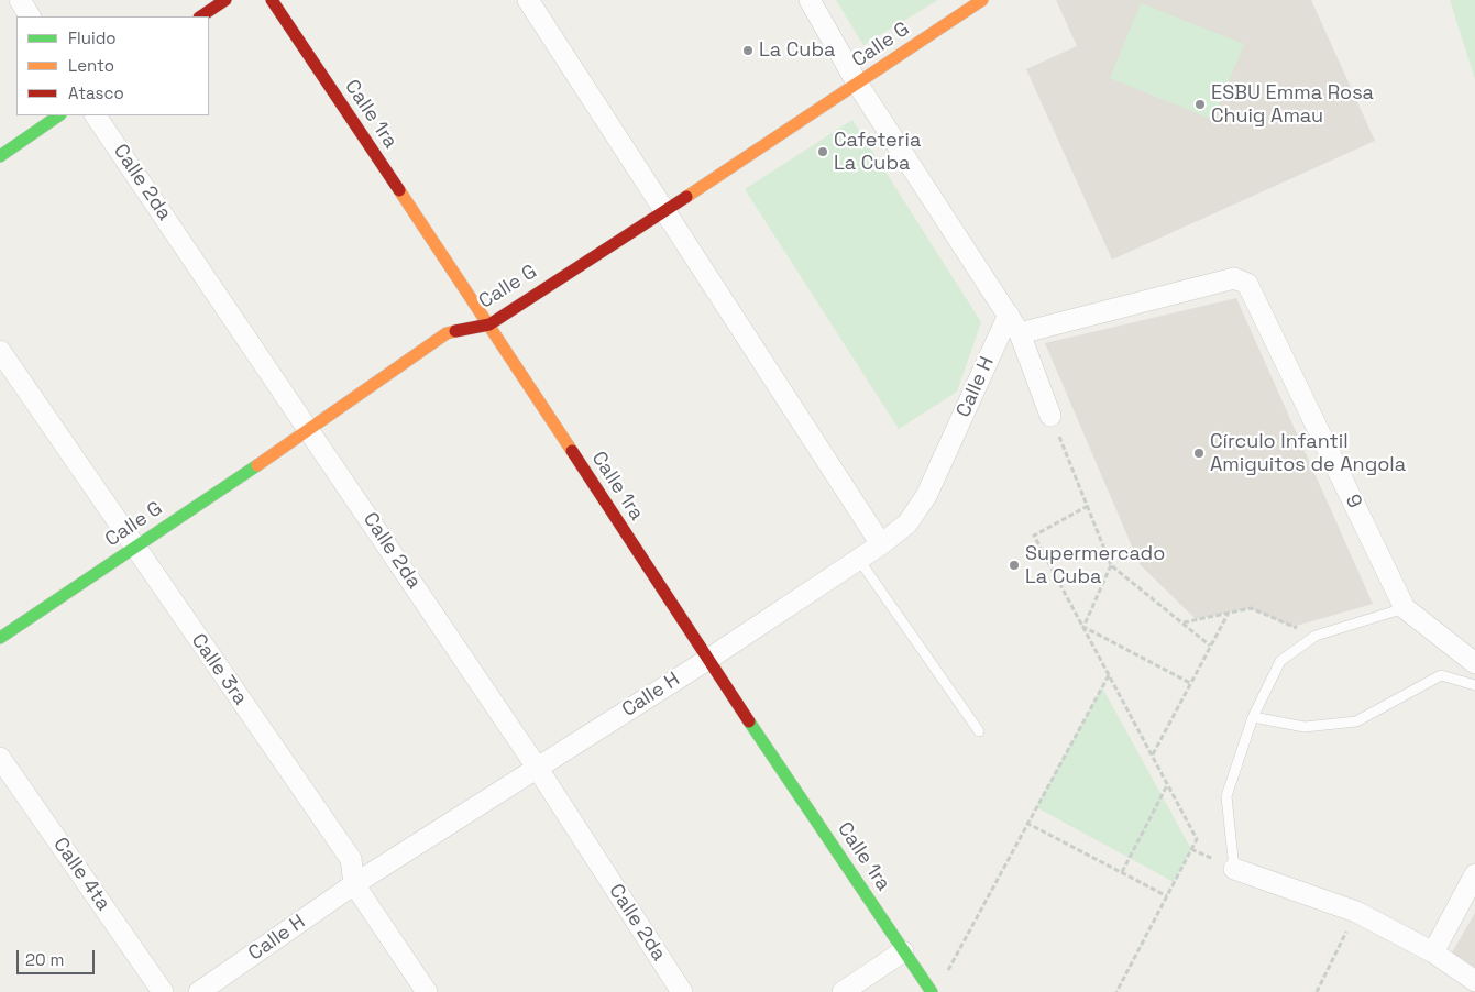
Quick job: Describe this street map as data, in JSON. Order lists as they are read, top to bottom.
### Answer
{
  "streets": {
    "street": [
      "Calle G",
      "Calle 1ra",
      "Calle 2da",
      "Calle H",
      "9",
      "Calle 3ra",
      "Calle 4ta"
    ]
  },
  "crossings": [
    ["Calle G", "Calle 1ra"],
    ["Calle G", "Calle 2da"],
    ["Calle G", "Calle 3ra"],
    ["Calle 1ra", "Calle H"],
    ["Calle 2da", "Calle H"],
    ["Calle H", "Calle 3ra"]
  ],
  "places": [
    "La Cuba",
    "ESBU Emma Rosa Chuig Amau",
    "Cafeteria La Cuba",
    "Círculo Infantil Amiguitos de Angola",
    "Supermercado La Cuba"
  ],
  "legend": ["Fluido", "Lento", "Atasco"],
  "scale_bar": "20 m"
}
